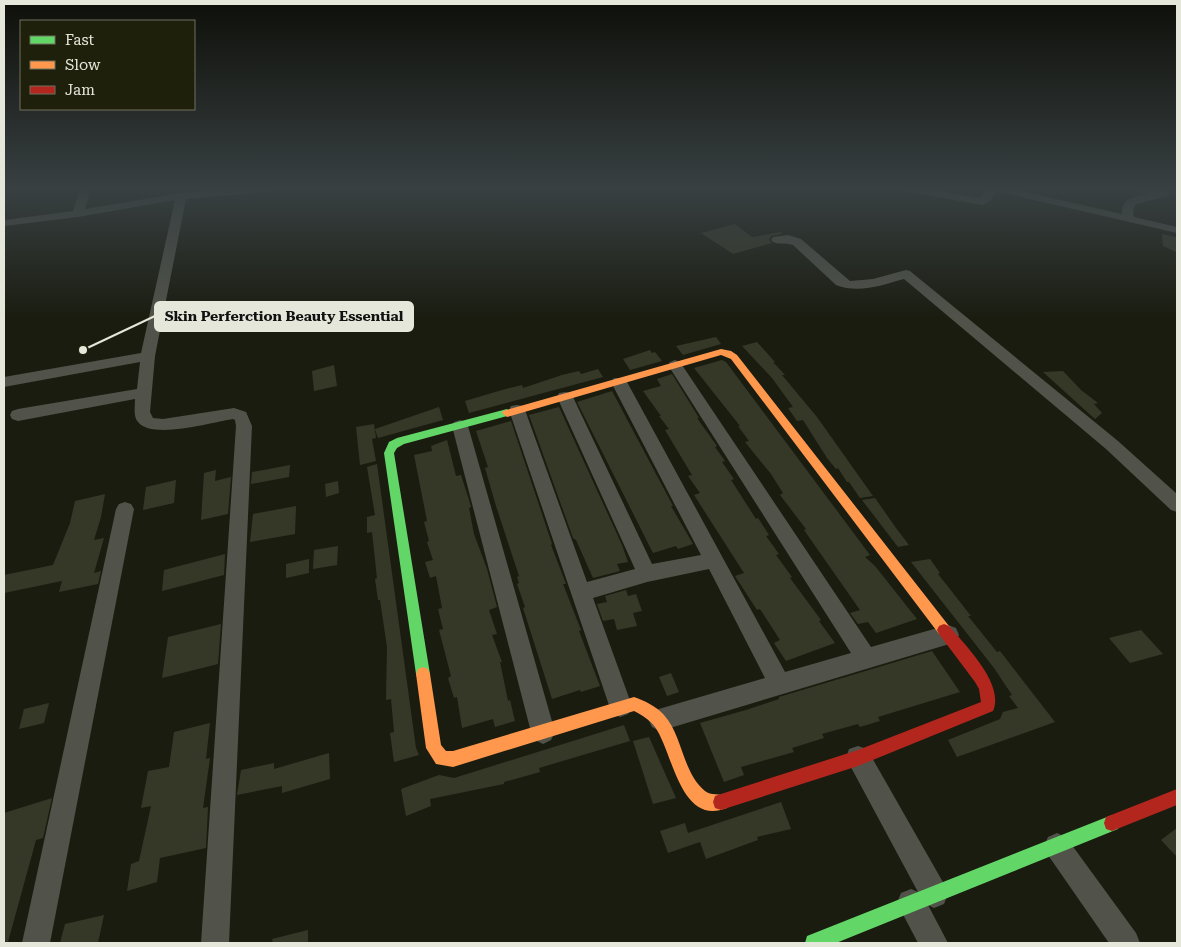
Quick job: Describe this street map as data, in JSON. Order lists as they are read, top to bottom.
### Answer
{
  "places": ["Skin Perferction Beauty Essential"],
  "legend": ["Fast", "Slow", "Jam"]
}
